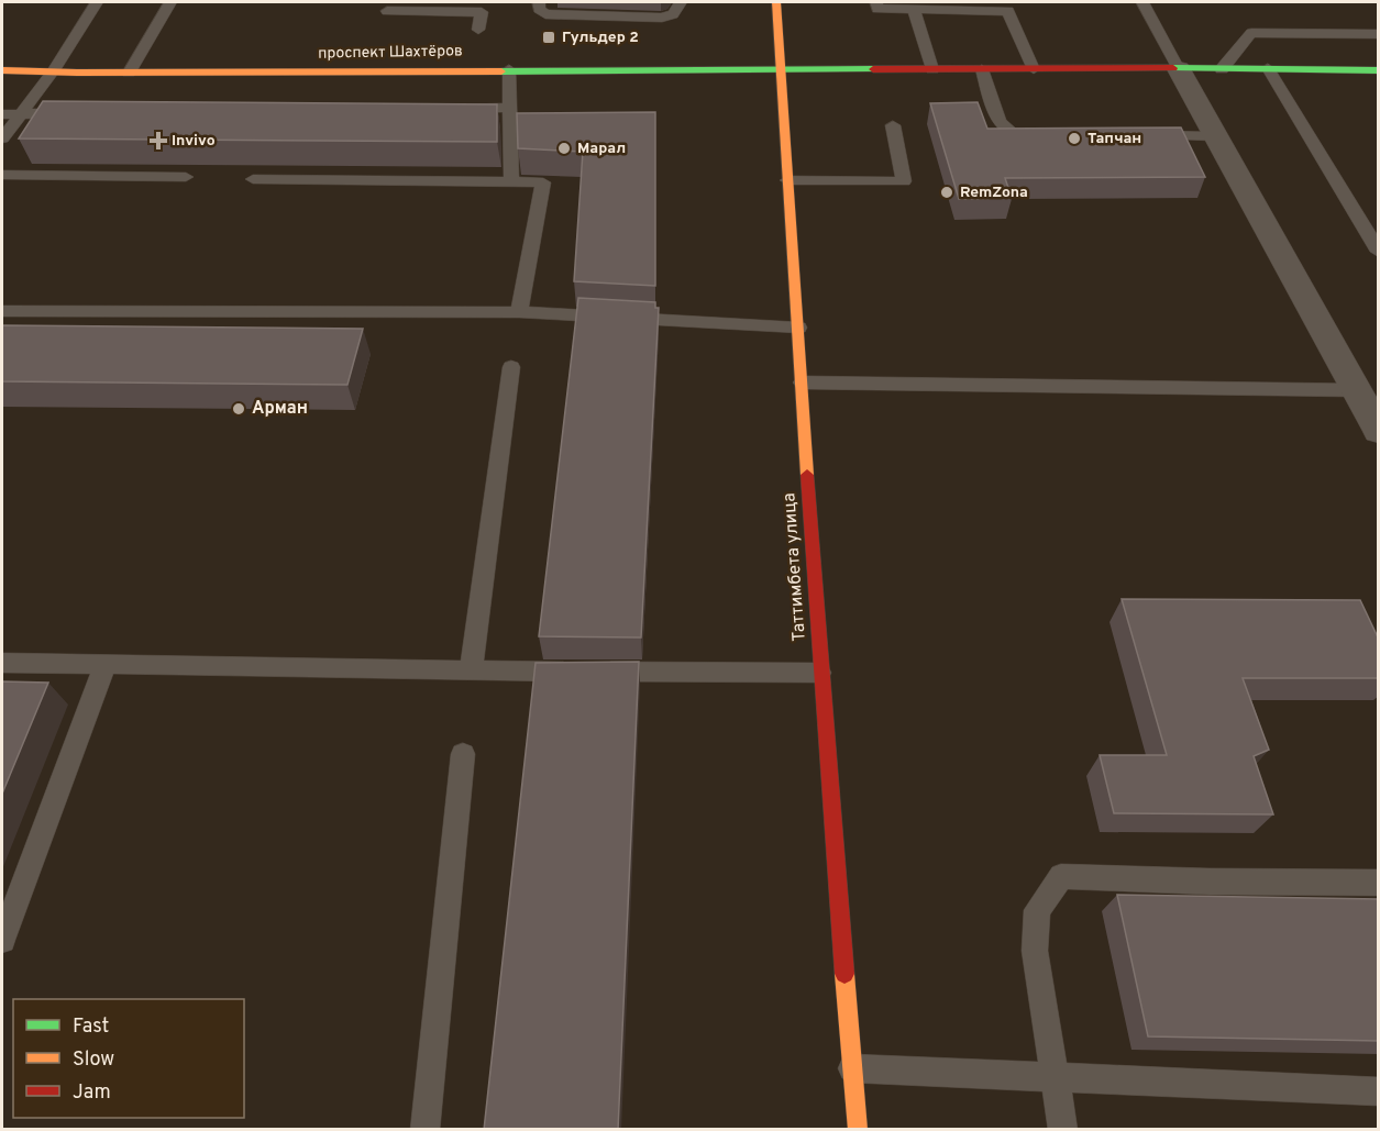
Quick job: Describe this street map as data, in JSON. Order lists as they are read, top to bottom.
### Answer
{
  "streets": {
    "street": ["проспект Шахтёров", "Таттимбета улица"]
  },
  "crossings": [
    ["проспект Шахтёров", "Таттимбета улица"]
  ],
  "places": {
    "transit": ["Гульдер 2"],
    "other": [
      "Тапчан",
      "Марал",
      "RemZona",
      "Арман"
    ],
    "health": ["Invivo"]
  },
  "legend": ["Fast", "Slow", "Jam"]
}
